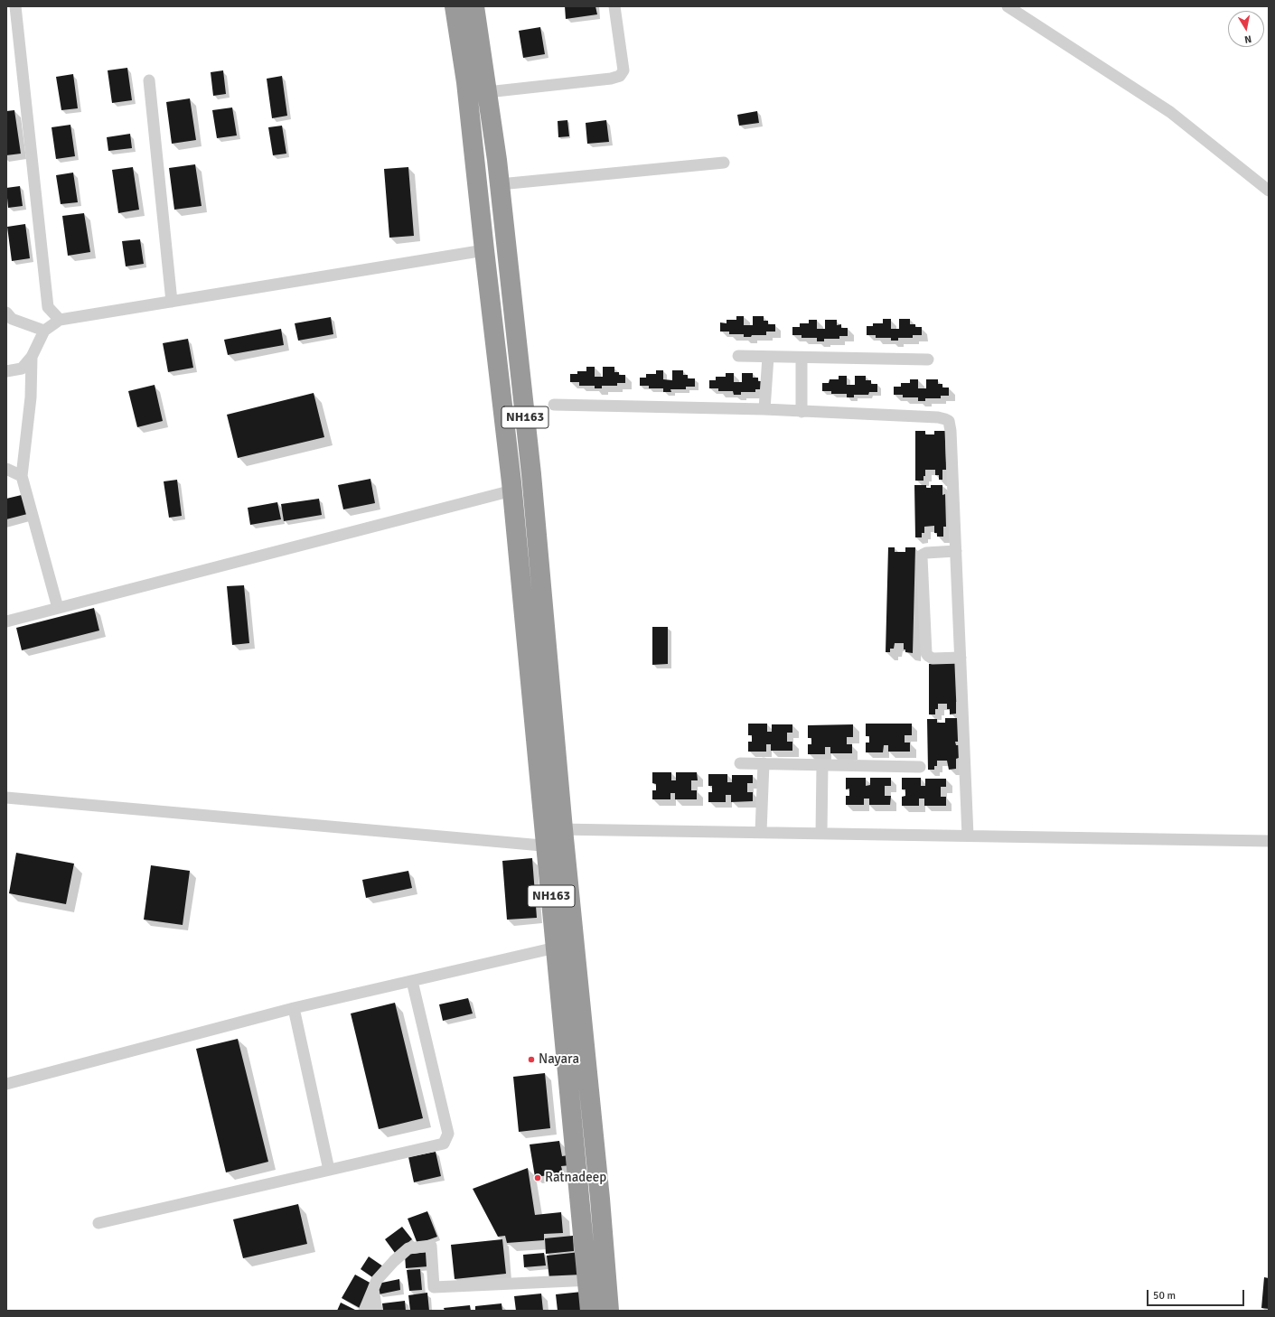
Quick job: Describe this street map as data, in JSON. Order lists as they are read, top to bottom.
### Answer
{
  "streets": {
    "highway": ["NH163"]
  },
  "places": ["Nayara", "Ratnadeep"],
  "scale_bar": "50 m",
  "north": "bottom"
}
